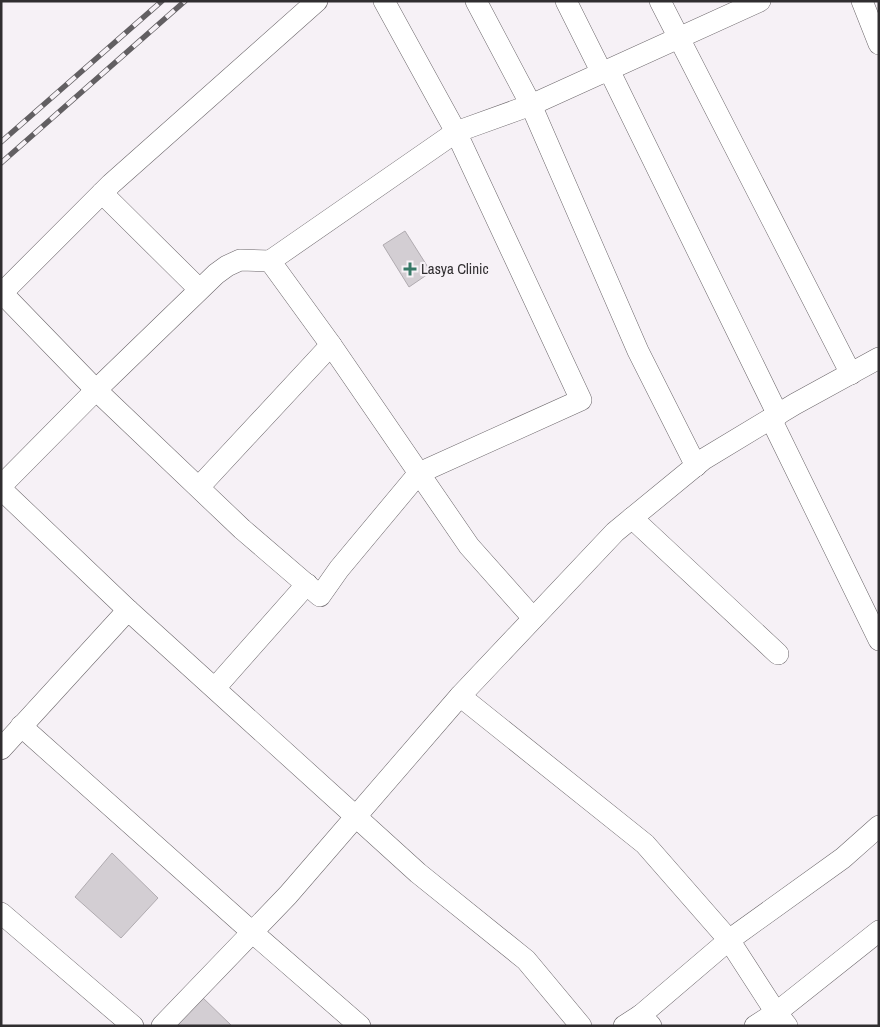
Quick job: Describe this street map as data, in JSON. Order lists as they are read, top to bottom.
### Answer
{
  "places": {
    "health": ["Lasya Clinic"]
  }
}
